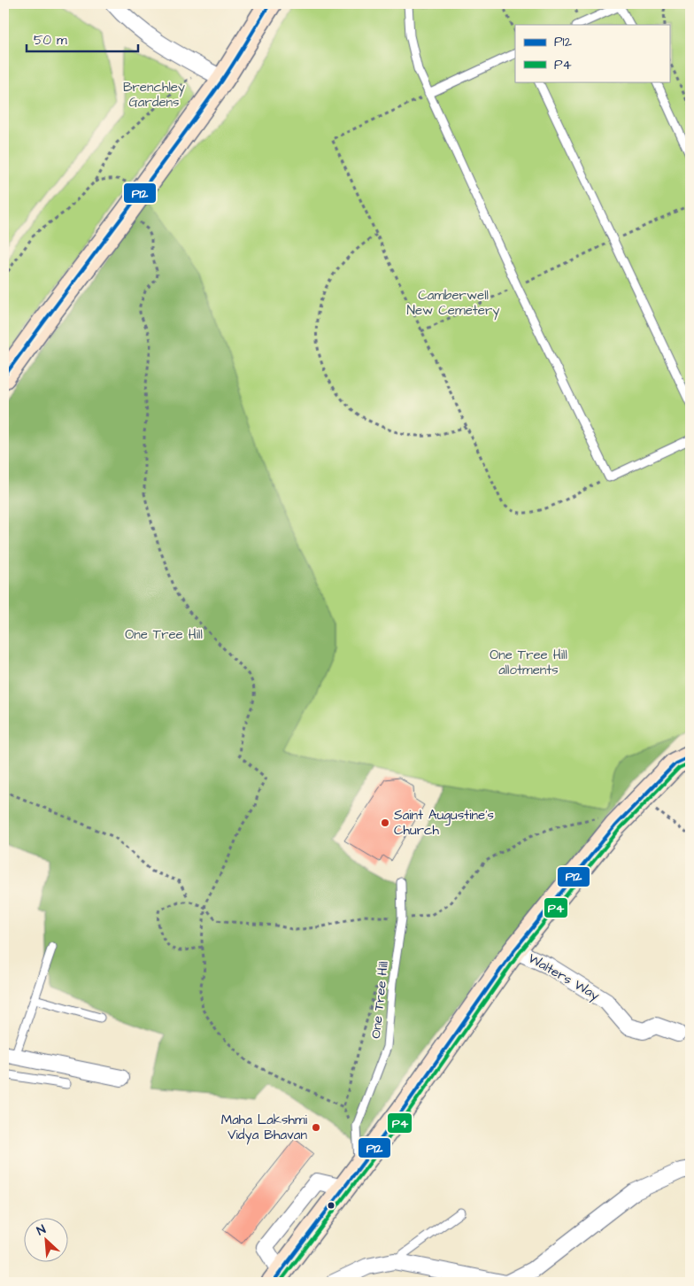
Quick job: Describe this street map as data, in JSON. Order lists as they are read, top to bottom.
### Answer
{
  "streets": {
    "street": ["Walters Way"],
    "lane": ["One Tree Hill"]
  },
  "parks": [
    "Brenchley Gardens",
    "Camberwell New Cemetery",
    "One Tree Hill",
    "One Tree Hill allotments"
  ],
  "places": ["Saint Augustine's Church", "Maha Lakshmi Vidya Bhavan"],
  "lines": ["transit line P12", "transit line P4"],
  "legend": ["P12", "P4"],
  "scale_bar": "50 m",
  "north": "top left"
}
